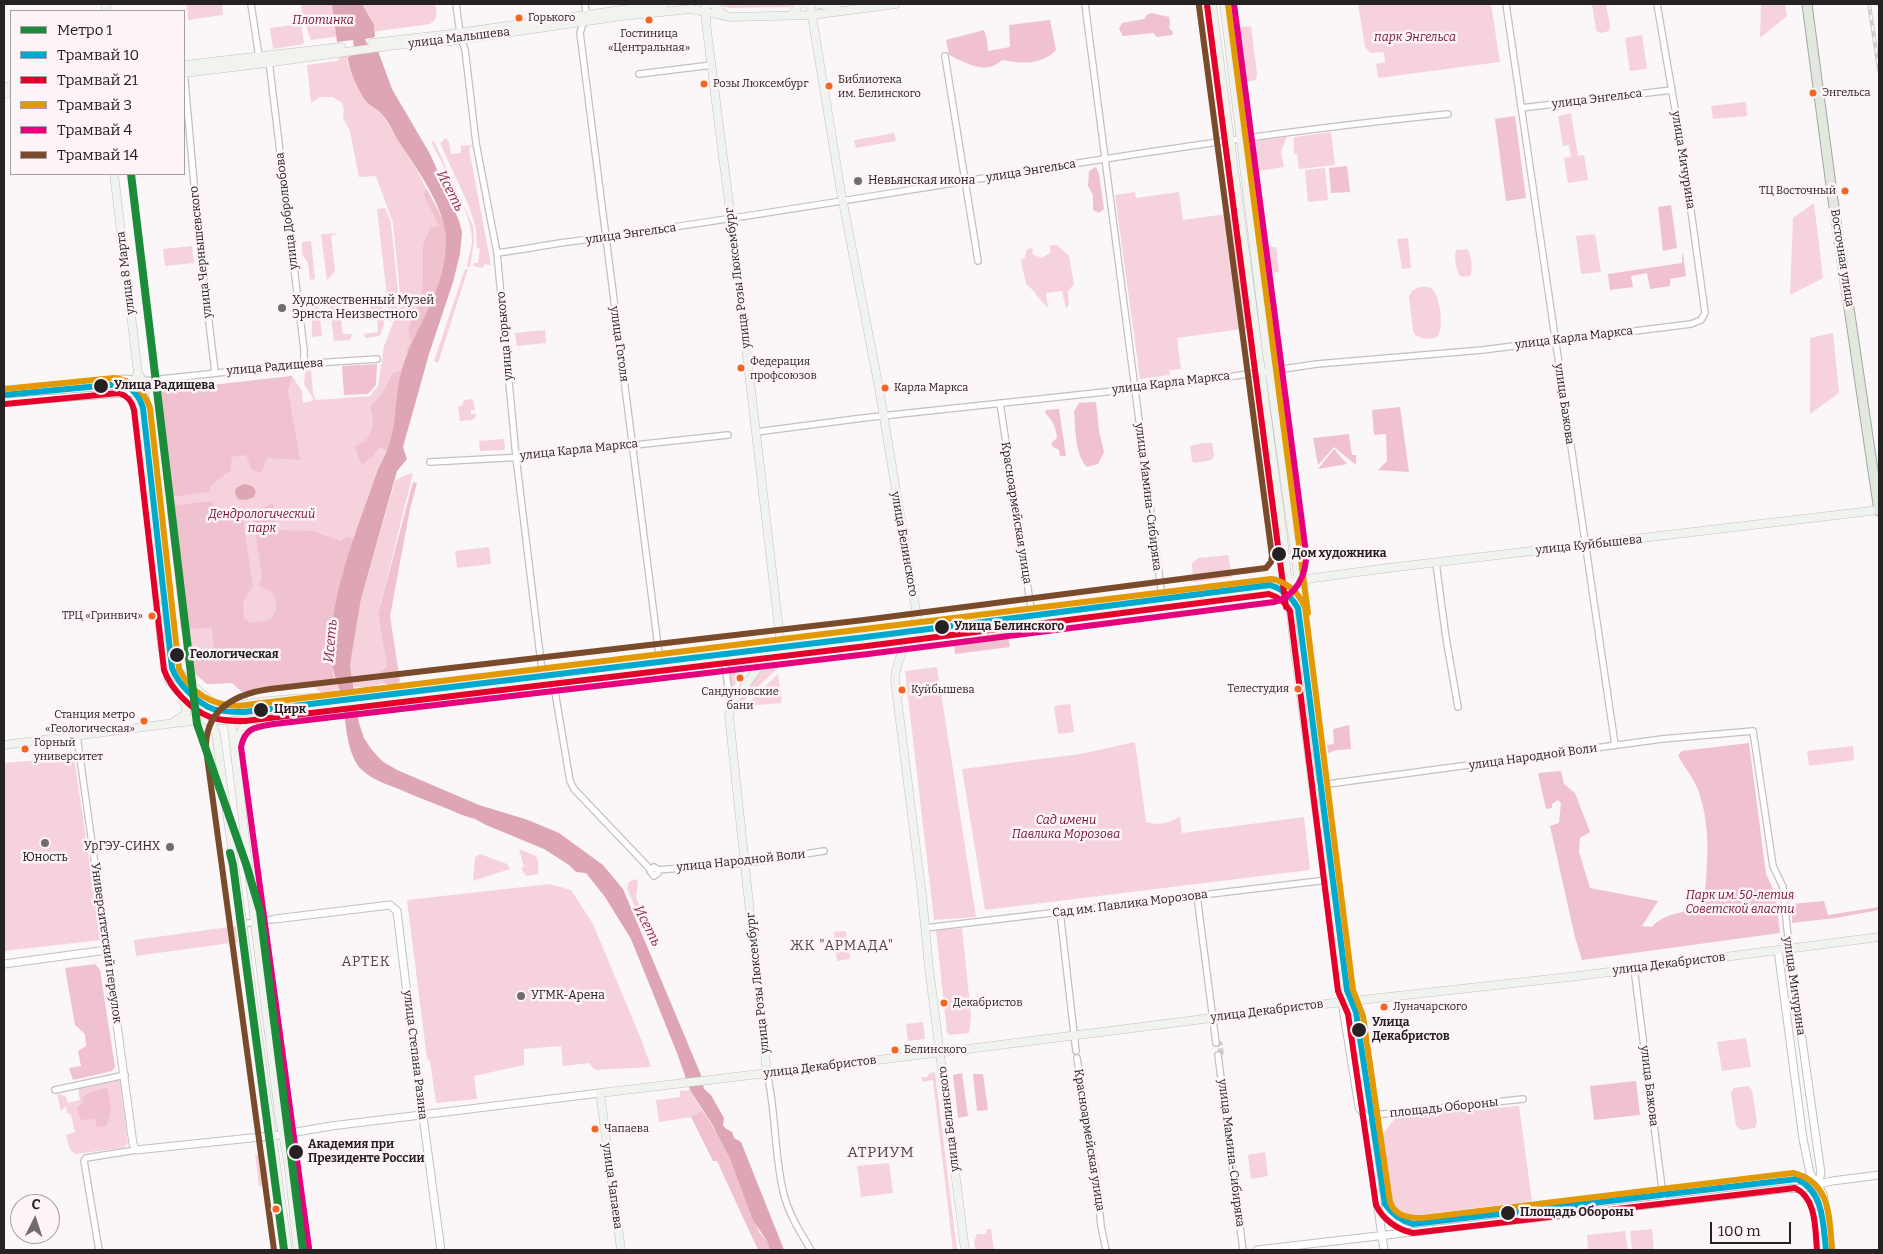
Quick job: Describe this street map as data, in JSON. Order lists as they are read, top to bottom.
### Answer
{
  "streets": {
    "main road": [
      "улица Малышева",
      "Восточная улица",
      "улица 8 Марта",
      "улица Розы Люксембург",
      "улица Белинского",
      "улица Куйбышева",
      "улица Декабристов",
      "улица Чапаева"
    ],
    "street": [
      "улица Энгельса",
      "улица Мичурина",
      "улица Добролюбова",
      "улица Чернышевского",
      "улица Горького",
      "улица Карла Маркса",
      "улица Гоголя",
      "улица Радищева",
      "улица Бажова",
      "улица Мамина-Сибиряка",
      "Красноармейская улица",
      "улица Народной Воли",
      "Сад им. Павлика Морозова",
      "Университетский переулок",
      "улица Степана Разина",
      "площадь Обороны"
    ]
  },
  "crossings": [
    ["улица Малышева", "улица Добролюбова"],
    ["улица Малышева", "улица Розы Люксембург"],
    ["улица Малышева", "улица Горького"],
    ["улица Малышева", "улица Гоголя"],
    ["улица Малышева", "улица Белинского"],
    ["улица Энгельса", "улица Мичурина"],
    ["улица Энгельса", "улица Розы Люксембург"],
    ["улица Энгельса", "улица Горького"],
    ["улица Энгельса", "улица Гоголя"],
    ["улица Энгельса", "улица Бажова"],
    ["улица Энгельса", "улица Мамина-Сибиряка"],
    ["улица Энгельса", "улица Белинского"],
    ["улица Мичурина", "улица Карла Маркса"],
    ["улица Мичурина", "улица Народной Воли"],
    ["улица Мичурина", "улица Декабристов"],
    ["улица Добролюбова", "улица Радищева"],
    ["улица Чернышевского", "улица Радищева"],
    ["Восточная улица", "улица Куйбышева"],
    ["улица 8 Марта", "улица Радищева"],
    ["улица 8 Марта", "улица Куйбышева"],
    ["улица Розы Люксембург", "улица Карла Маркса"],
    ["улица Розы Люксембург", "улица Куйбышева"],
    ["улица Розы Люксембург", "улица Народной Воли"],
    ["улица Розы Люксембург", "улица Декабристов"],
    ["улица Горького", "улица Карла Маркса"],
    ["улица Горького", "улица Куйбышева"],
    ["улица Карла Маркса", "улица Гоголя"],
    ["улица Карла Маркса", "улица Бажова"],
    ["улица Карла Маркса", "улица Мамина-Сибиряка"],
    ["улица Карла Маркса", "Красноармейская улица"],
    ["улица Карла Маркса", "улица Белинского"],
    ["улица Гоголя", "улица Куйбышева"],
    ["улица Бажова", "улица Куйбышева"],
    ["улица Бажова", "улица Народной Воли"],
    ["улица Бажова", "улица Декабристов"],
    ["улица Мамина-Сибиряка", "улица Куйбышева"],
    ["Красноармейская улица", "улица Куйбышева"],
    ["Красноармейская улица", "Сад им. Павлика Морозова"],
    ["Красноармейская улица", "улица Декабристов"],
    ["улица Белинского", "улица Куйбышева"],
    ["улица Белинского", "Сад им. Павлика Морозова"],
    ["улица Белинского", "улица Декабристов"],
    ["улица Куйбышева", "улица Народной Воли"],
    ["улица Куйбышева", "Университетский переулок"],
    ["улица Декабристов", "улица Чапаева"]
  ],
  "districts": ["ЖК \"АРМАДА\"", "АРТЕК", "АТРИУМ"],
  "water": ["Исеть"],
  "parks": [
    "Плотинка",
    "парк Энгельса",
    "Дендрологический парк",
    "Сад имени Павлика Морозова",
    "Парк им. 50-летия Советской власти"
  ],
  "places": [
    "Горького",
    "Гостиница «Центральная»",
    "Розы Люксембург",
    "Библиотека им. Белинского",
    "Энгельса",
    "Невьянская икона",
    "ТЦ Восточный",
    "Художественный Музей Эрнста Неизвестного",
    "Федерация профсоюзов",
    "Улица Радищева",
    "Карла Маркса",
    "Дом художника",
    "ТРЦ «Гринвич»",
    "Улица Белинского",
    "Геологическая",
    "Сандуновские бани",
    "Телестудия",
    "Куйбышева",
    "Цирк",
    "Станция метро «Геологическая»",
    "Горный университет",
    "Юность",
    "УрГЭУ-СИНХ",
    "УГМК-Арена",
    "Декабристов",
    "Луначарского",
    "Улица Декабристов",
    "Белинского",
    "Чапаева",
    "Академия при Президенте России",
    "Площадь Обороны"
  ],
  "lines": [
    "tram line 3",
    "tram line 4",
    "tram line 21",
    "tram line 14",
    "metro line 1",
    "tram line 10"
  ],
  "legend": [
    "Метро 1",
    "Трамвай 10",
    "Трамвай 21",
    "Трамвай 3",
    "Трамвай 4",
    "Трамвай 14"
  ],
  "scale_bar": "100 m",
  "north": "top"
}
